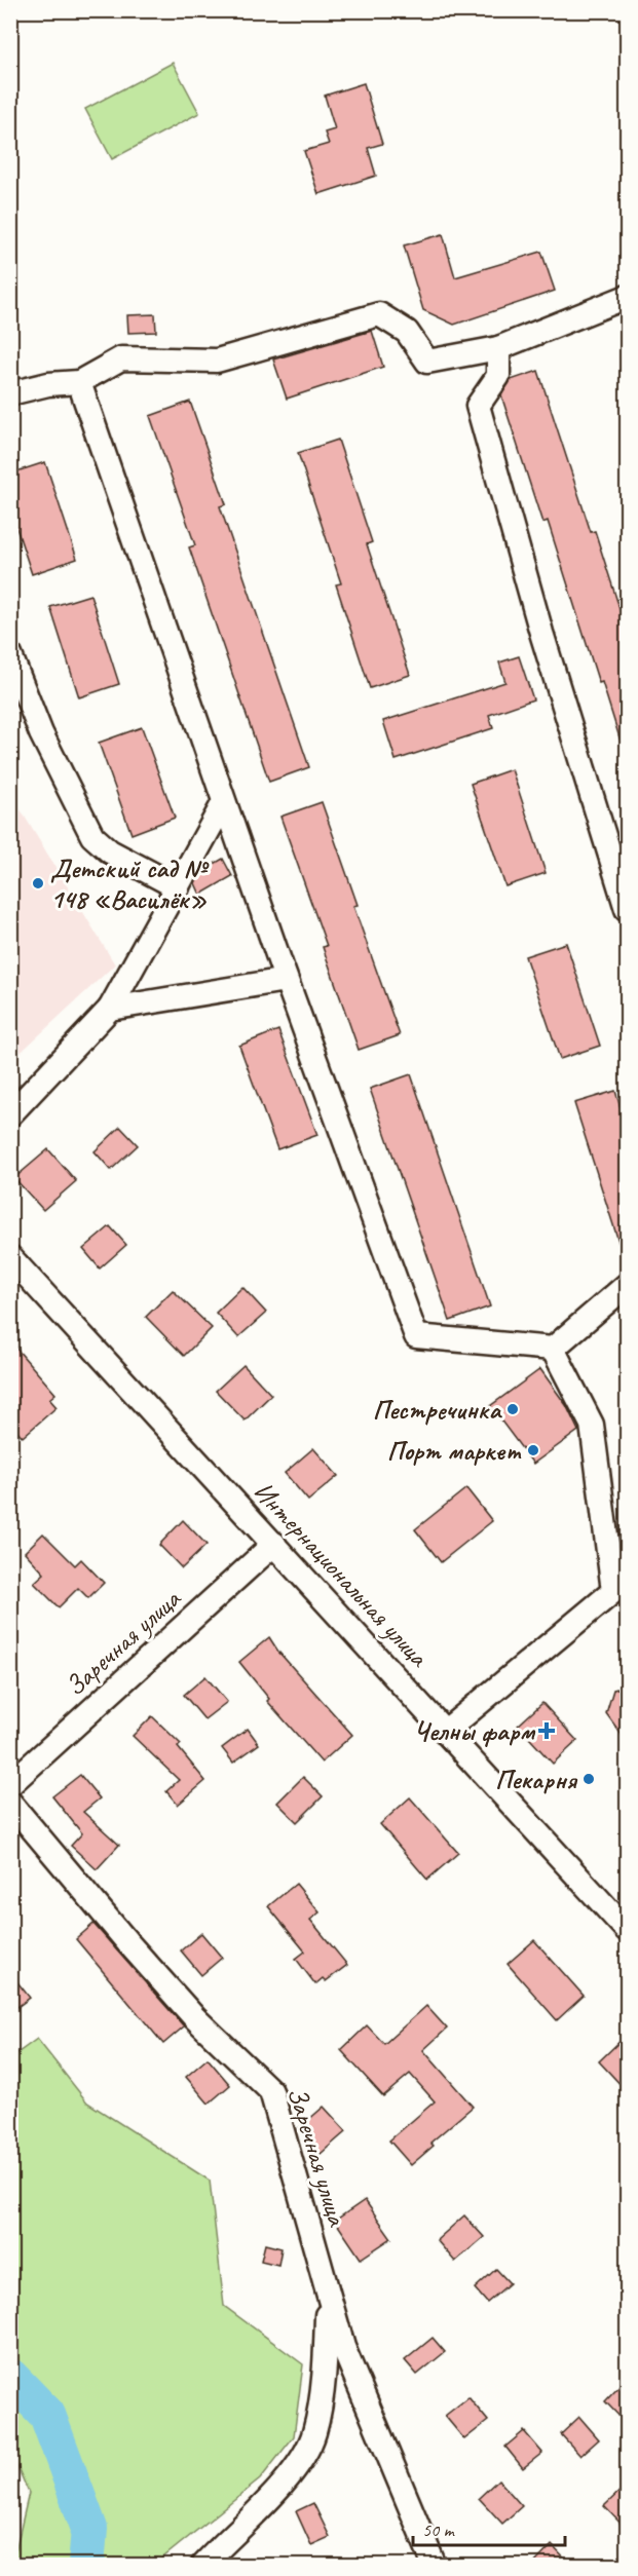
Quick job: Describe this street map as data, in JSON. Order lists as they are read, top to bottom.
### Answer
{
  "streets": {
    "street": ["Интернациональная улица", "Заречная улица"]
  },
  "crossings": [
    ["Интернациональная улица", "Заречная улица"]
  ],
  "places": {
    "other": [
      "Детский сад № 148 «Василёк»",
      "Пестречинка",
      "Порт маркет",
      "Пекарня"
    ],
    "health": ["Челны фарм"]
  },
  "scale_bar": "50 m"
}
